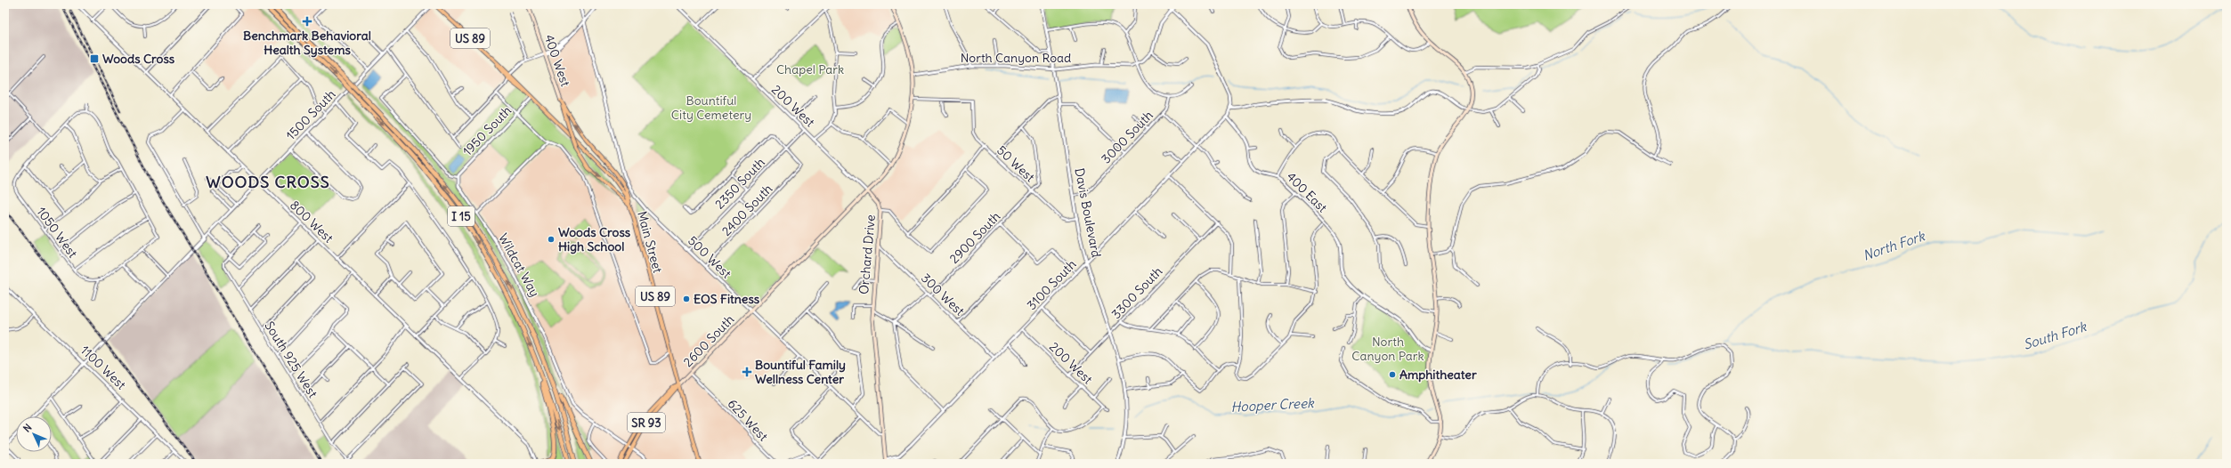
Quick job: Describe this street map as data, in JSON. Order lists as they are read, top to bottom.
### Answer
{
  "streets": {
    "highway": ["I 15"],
    "main road": [
      "US 89",
      "400 West",
      "Main Street",
      "Orchard Drive",
      "2600 South",
      "SR 93"
    ],
    "street": [
      "North Canyon Road",
      "200 West",
      "1500 South",
      "1950 South",
      "3000 South",
      "50 West",
      "2350 South",
      "400 East",
      "2400 South",
      "Davis Boulevard",
      "800 West",
      "1050 West",
      "2900 South",
      "500 West",
      "Wildcat Way",
      "3100 South",
      "3300 South",
      "300 West",
      "South 925 West",
      "1100 West",
      "625 West"
    ]
  },
  "crossings": [
    ["US 89", "1950 South"],
    ["US 89", "Main Street"],
    ["US 89", "2600 South"],
    ["US 89", "SR 93"],
    ["North Canyon Road", "Davis Boulevard"],
    ["200 West", "2350 South"],
    ["200 West", "Orchard Drive"],
    ["200 West", "3100 South"],
    ["200 West", "3300 South"],
    ["200 West", "2600 South"],
    ["1500 South", "800 West"],
    ["1500 South", "1100 West"],
    ["1950 South", "Wildcat Way"],
    ["3000 South", "Davis Boulevard"],
    ["50 West", "Davis Boulevard"],
    ["50 West", "2900 South"],
    ["2350 South", "2400 South"],
    ["2350 South", "500 West"],
    ["400 East", "3100 South"],
    ["2400 South", "500 West"],
    ["Davis Boulevard", "3100 South"],
    ["Davis Boulevard", "3300 South"],
    ["2900 South", "300 West"],
    ["Main Street", "2600 South"],
    ["Main Street", "SR 93"],
    ["Orchard Drive", "500 West"],
    ["Orchard Drive", "300 West"],
    ["Orchard Drive", "2600 South"],
    ["500 West", "2600 South"],
    ["Wildcat Way", "2600 South"],
    ["Wildcat Way", "SR 93"],
    ["3100 South", "300 West"],
    ["2600 South", "625 West"],
    ["2600 South", "SR 93"]
  ],
  "districts": ["WOODS CROSS"],
  "water": ["North Fork", "South Fork", "Hooper Creek"],
  "parks": ["Chapel Park", "Bountiful City Cemetery", "North Canyon Park"],
  "places": {
    "health": ["Benchmark Behavioral Health Systems", "Bountiful Family Wellness Center"],
    "transit": ["Woods Cross"],
    "other": ["Woods Cross High School", "EOS Fitness", "Amphitheater"]
  },
  "north": "top left"
}
